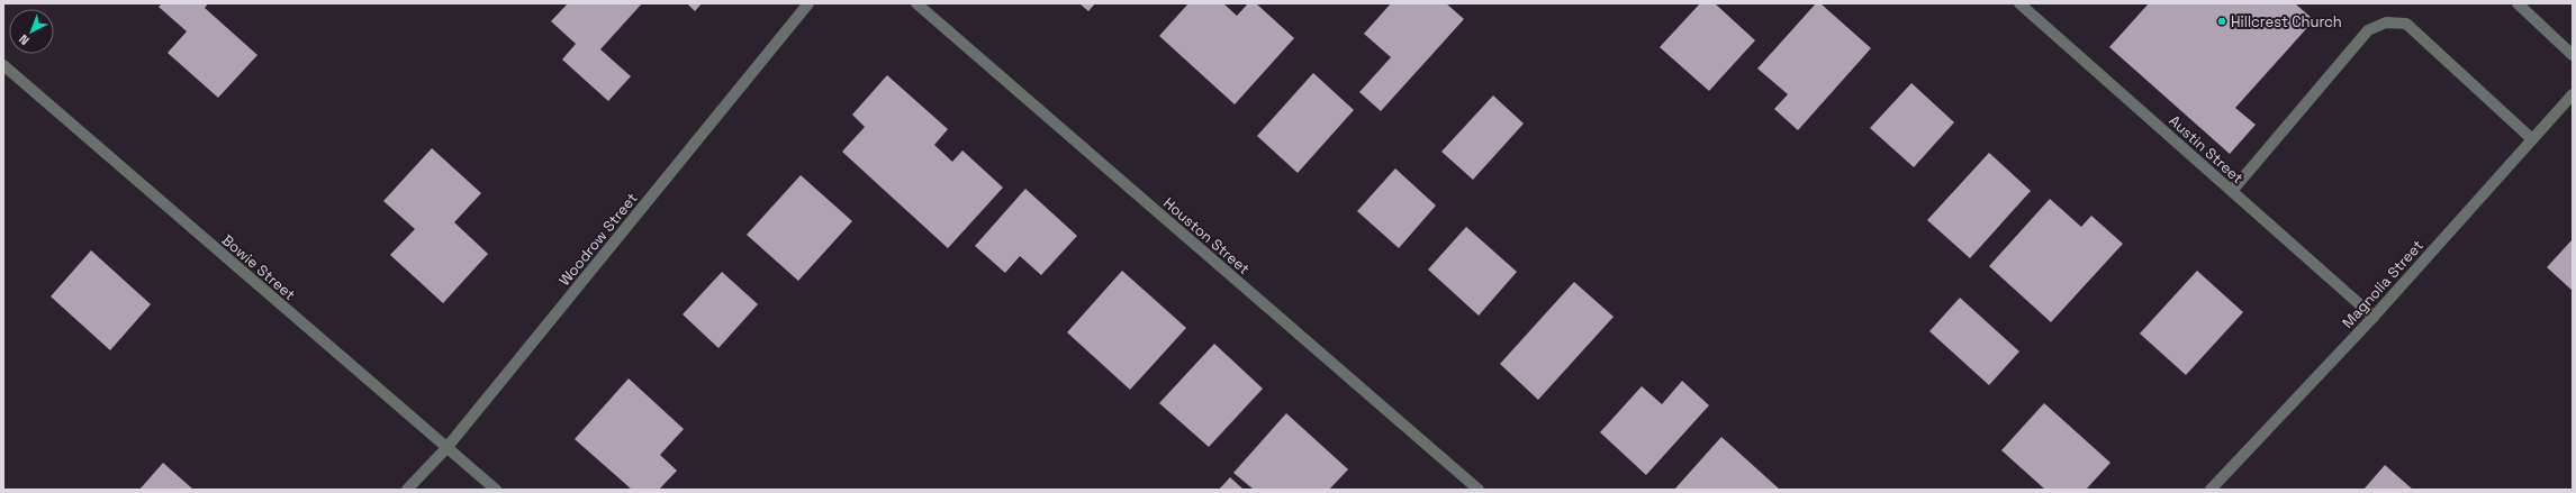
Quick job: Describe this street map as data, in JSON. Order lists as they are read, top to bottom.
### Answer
{
  "streets": {
    "street": [
      "Austin Street",
      "Houston Street",
      "Woodrow Street",
      "Bowie Street",
      "Magnolia Street"
    ]
  },
  "crossings": [
    ["Austin Street", "Magnolia Street"],
    ["Woodrow Street", "Bowie Street"]
  ],
  "places": ["Hillcrest Church"],
  "north": "bottom left"
}
